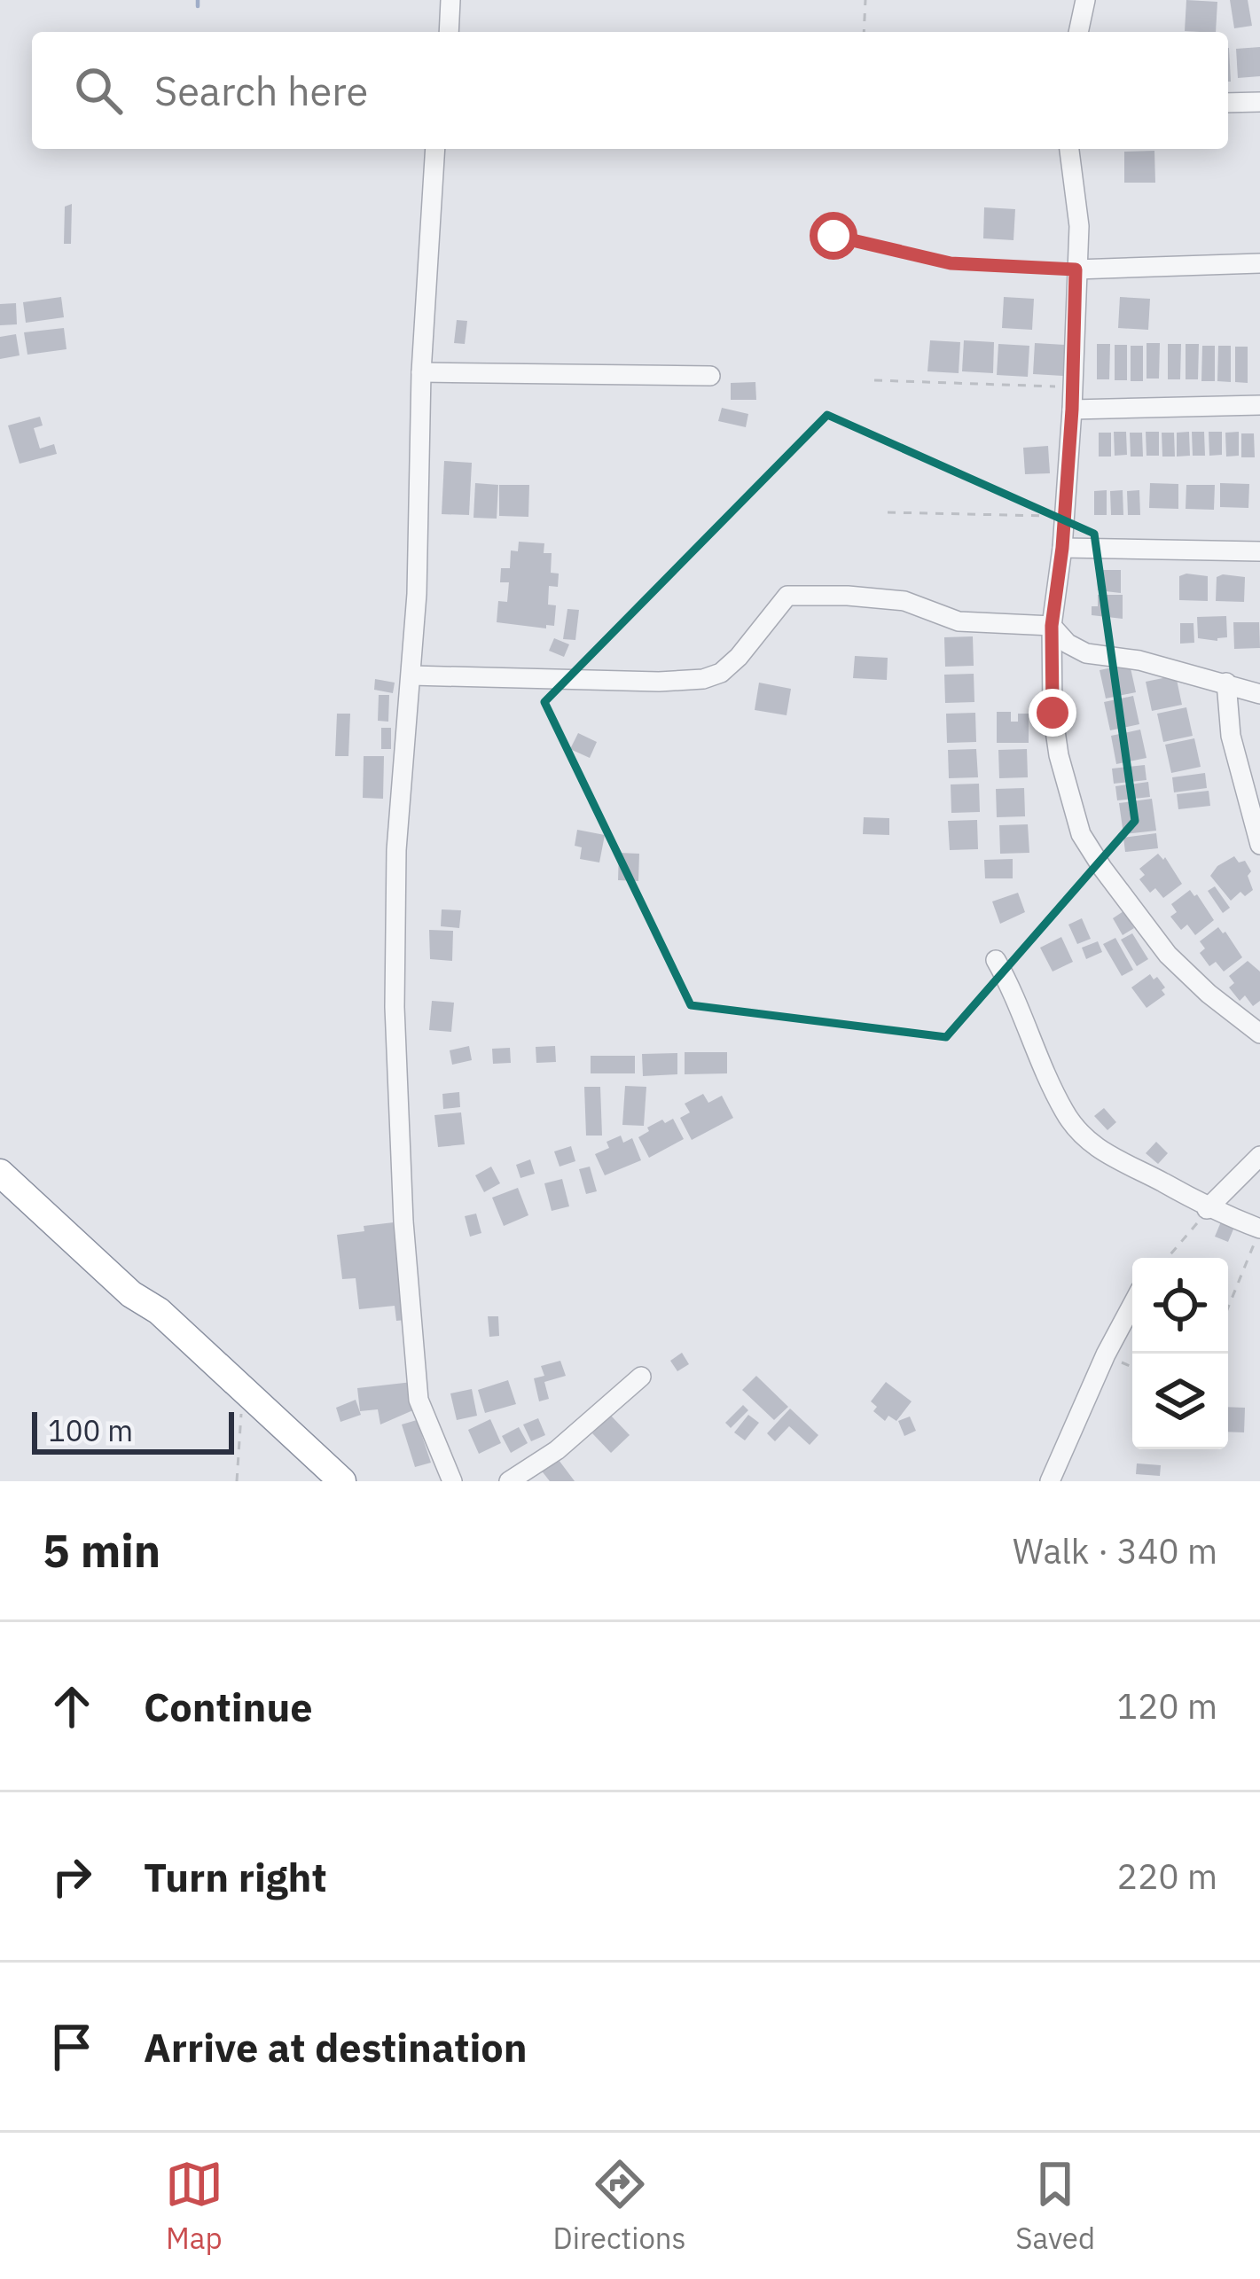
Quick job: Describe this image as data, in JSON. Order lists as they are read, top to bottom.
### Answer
{
  "scale_bar": "100 m",
  "page": {
    "search": "Search here",
    "scale": "100 m",
    "heading": ["5 min", "Walk · 340 m"],
    "list": [
      ["Continue", "120 m"],
      ["Turn right", "220 m"],
      "Arrive at destination"
    ],
    "nav": ["Map", "Directions", "Saved"]
  }
}
